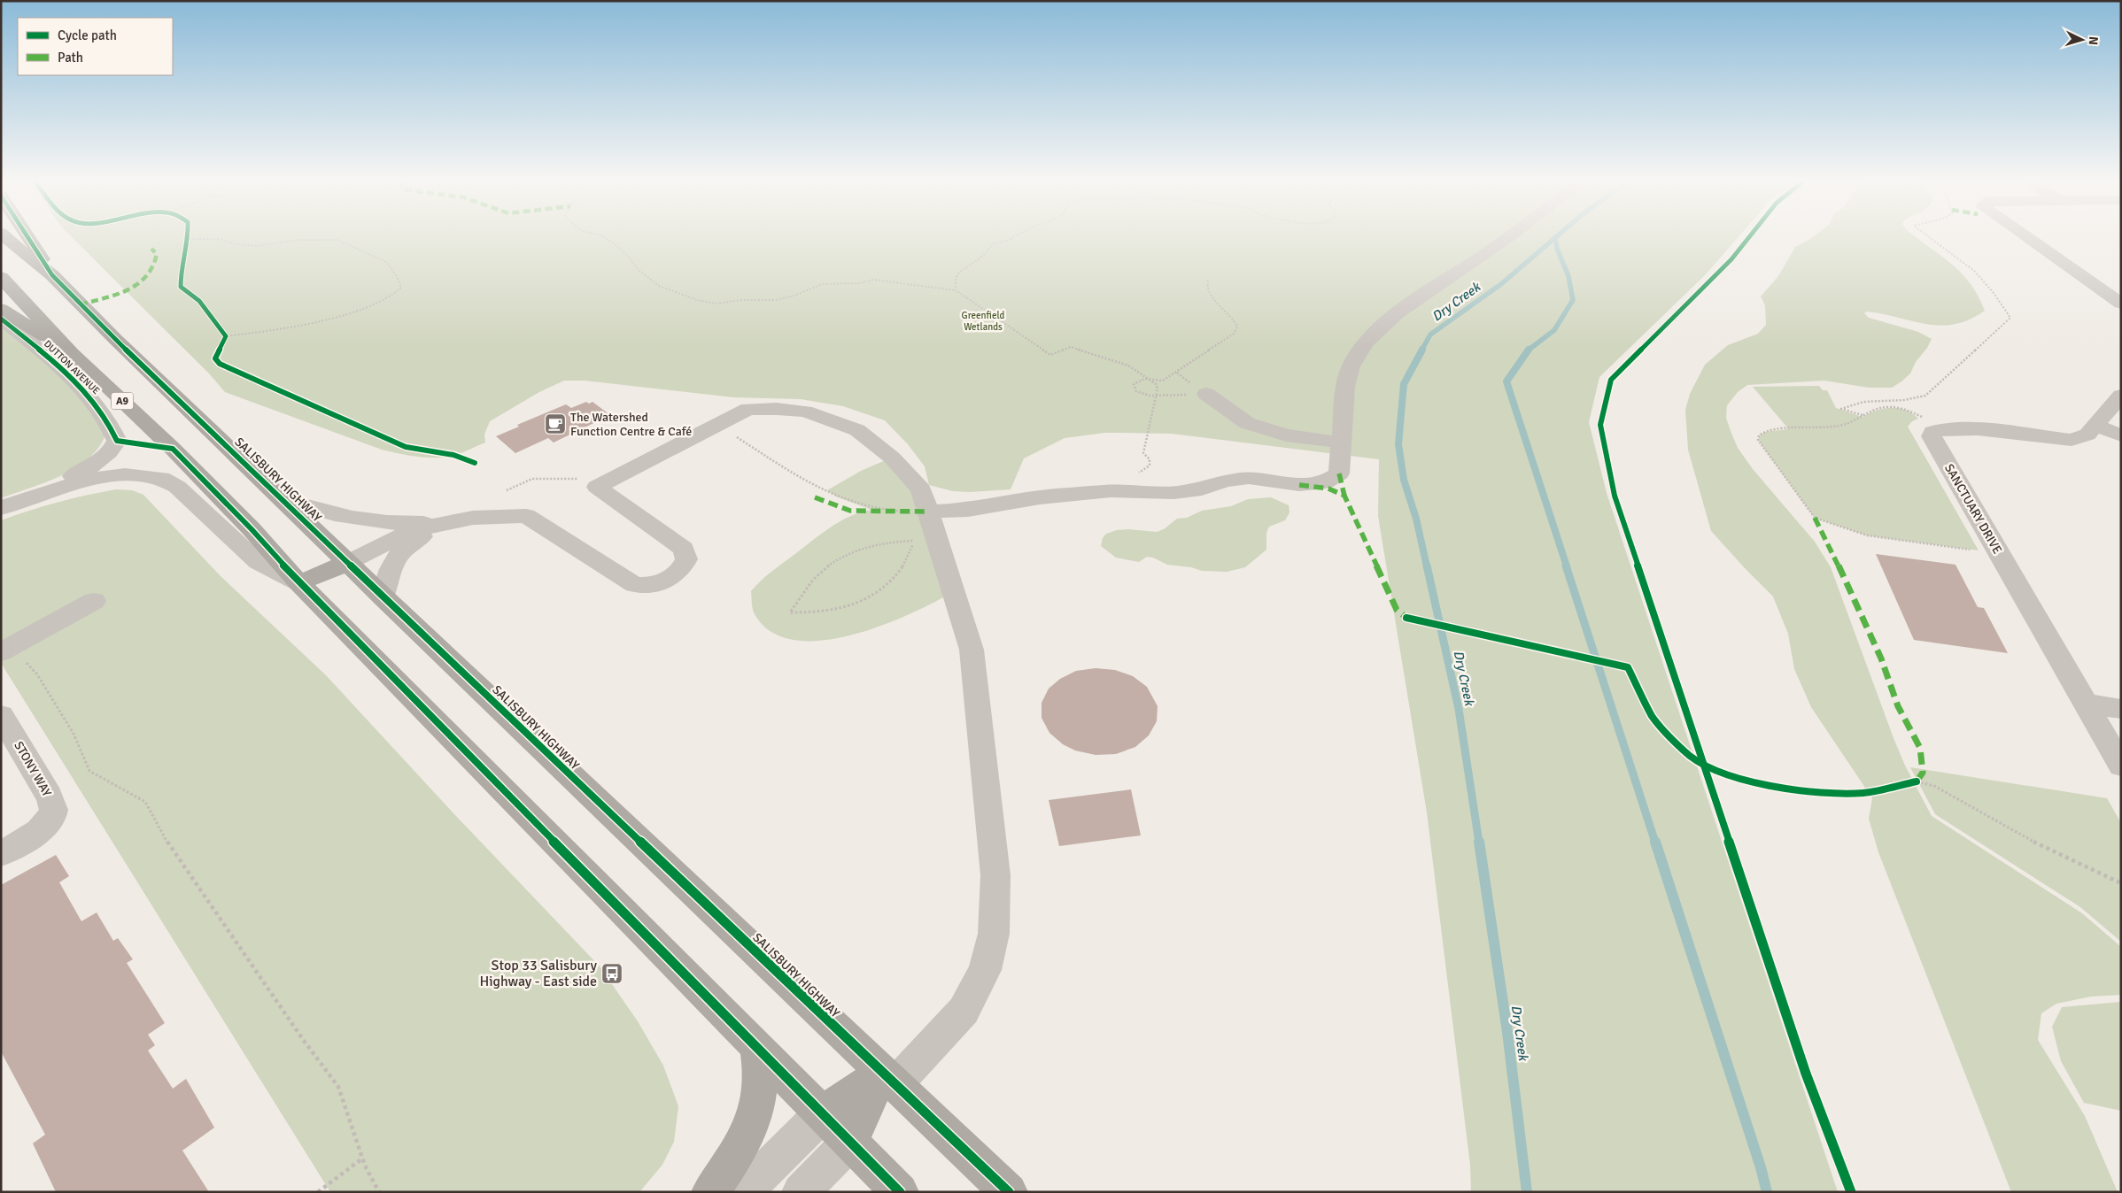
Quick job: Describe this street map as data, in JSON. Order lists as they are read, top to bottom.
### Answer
{
  "streets": {
    "highway": ["A9", "SALISBURY HIGHWAY"],
    "street": ["DUTTON AVENUE", "SANCTUARY DRIVE", "STONY WAY"]
  },
  "crossings": [
    ["DUTTON AVENUE", "A9"]
  ],
  "water": ["Dry Creek"],
  "parks": ["Greenfield Wetlands"],
  "places": {
    "cafe": ["The Watershed Function Centre & Café"],
    "bus stop": ["Stop 33 Salisbury Highway - East side"]
  },
  "legend": ["Cycle path", "Path"],
  "north": "right"
}
